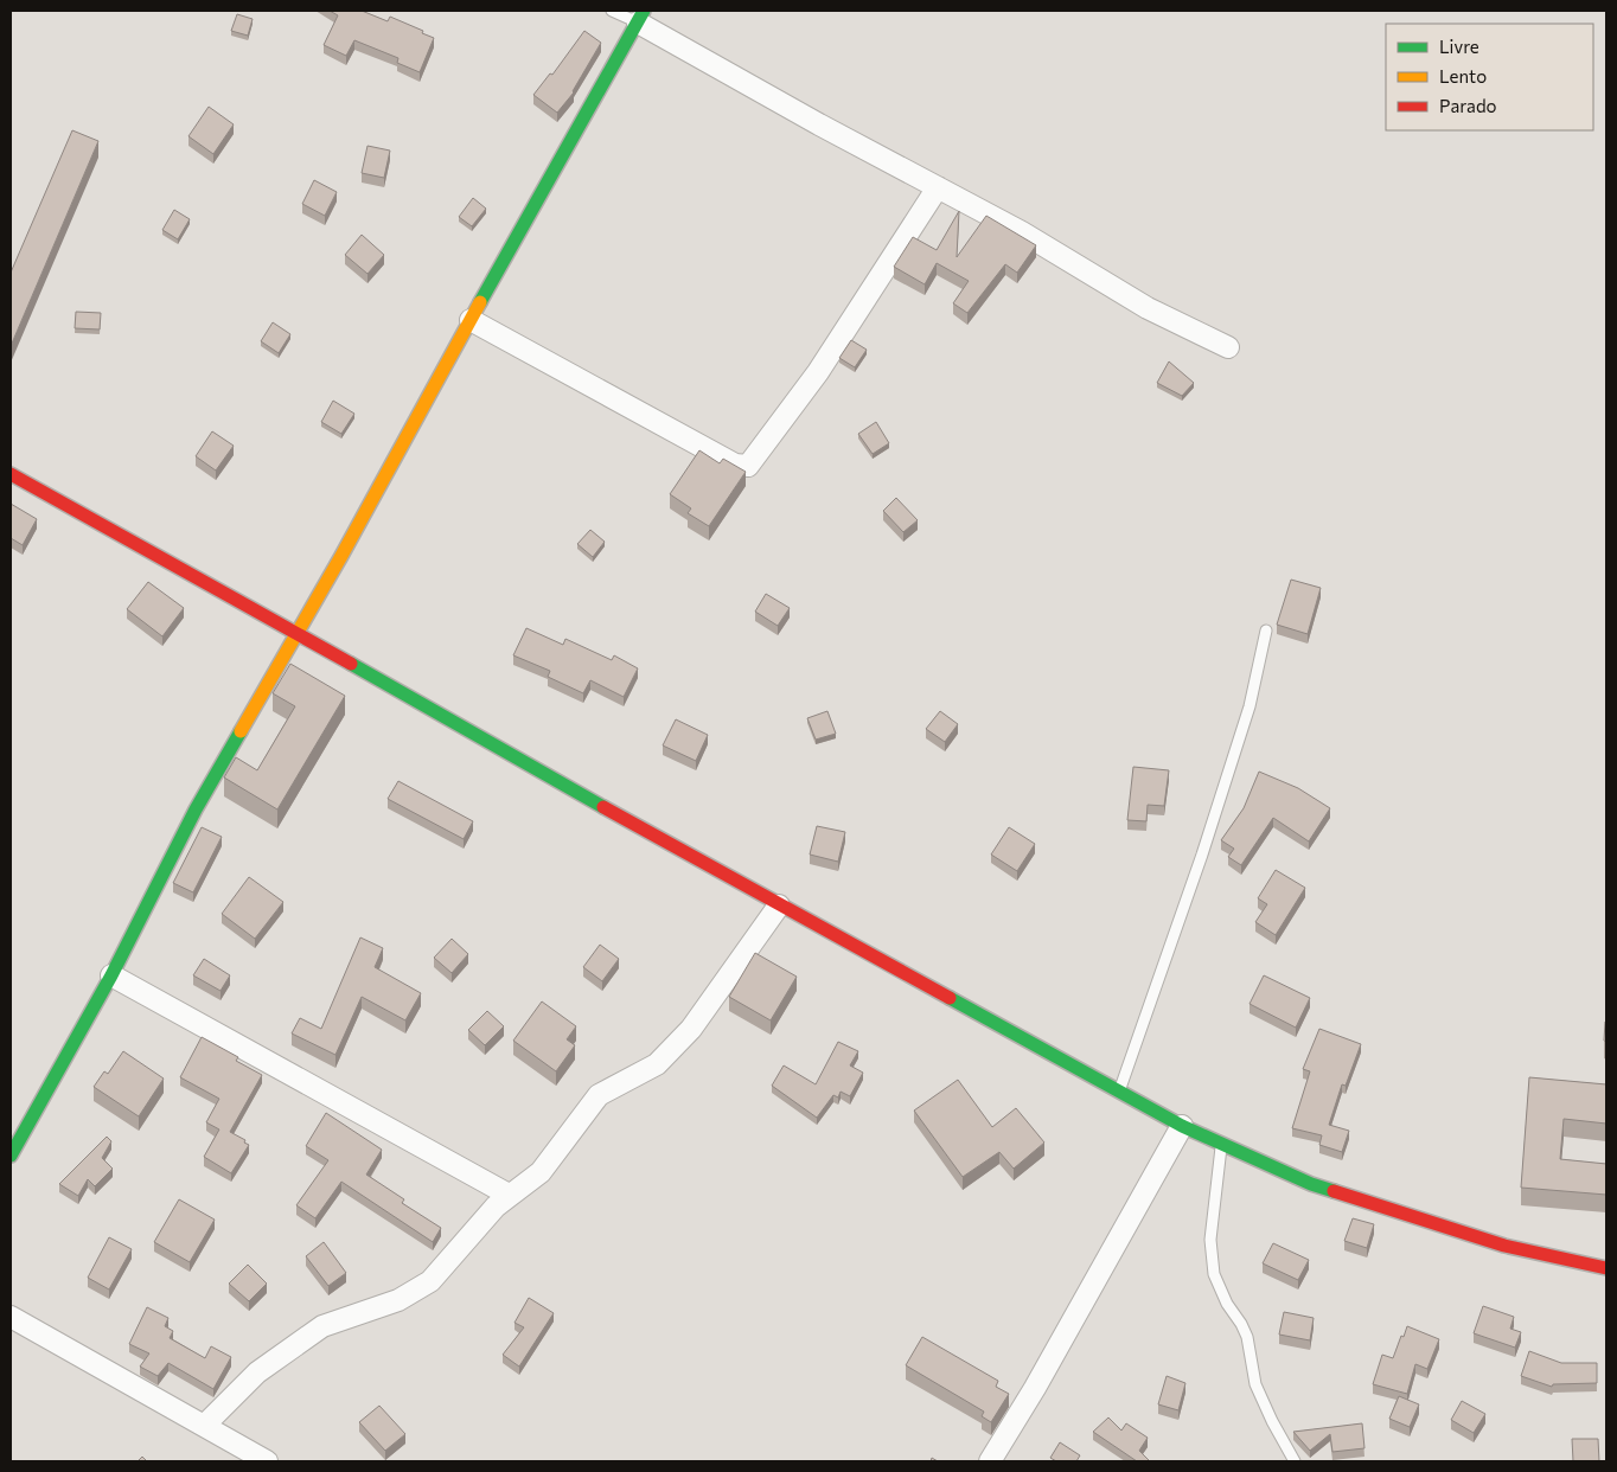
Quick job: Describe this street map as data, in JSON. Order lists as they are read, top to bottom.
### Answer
{
  "legend": ["Livre", "Lento", "Parado"]
}
